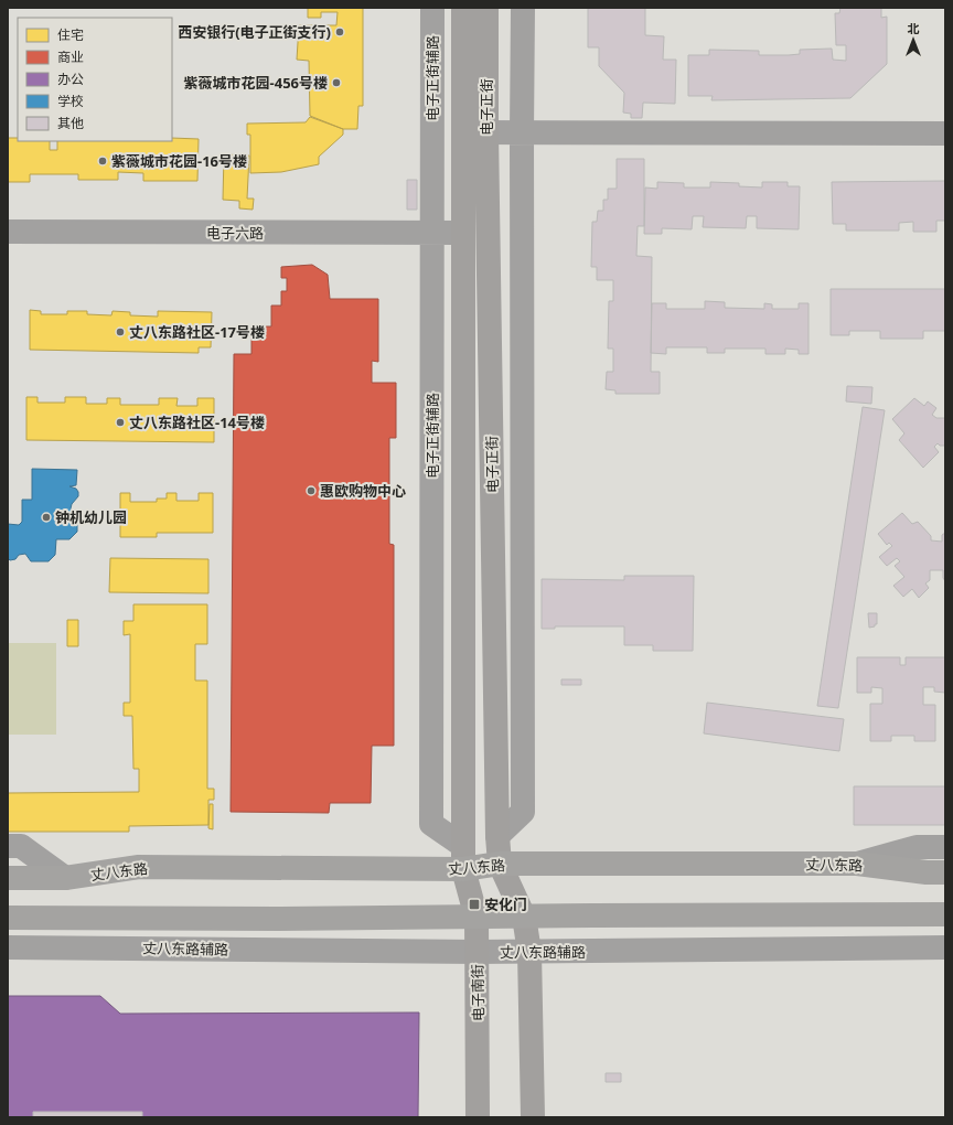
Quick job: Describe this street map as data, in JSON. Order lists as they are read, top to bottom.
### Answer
{
  "streets": {
    "main road": ["电子正街", "丈八东路", "电子南街"],
    "street": ["电子正街辅路", "电子六路", "丈八东路辅路"]
  },
  "crossings": [
    ["电子正街辅路", "电子正街"],
    ["电子正街辅路", "电子六路"],
    ["电子正街", "电子六路"],
    ["电子正街", "丈八东路"],
    ["电子正街", "电子南街"],
    ["丈八东路", "电子南街"],
    ["丈八东路辅路", "电子南街"]
  ],
  "places": {
    "other": [
      "西安银行(电子正街支行)",
      "紫薇城市花园-456号楼",
      "紫薇城市花园-16号楼",
      "丈八东路社区-17号楼",
      "丈八东路社区-14号楼",
      "惠欧购物中心",
      "钟机幼儿园"
    ],
    "transit": ["安化门"]
  },
  "legend": [
    "住宅",
    "商业",
    "办公",
    "学校",
    "其他"
  ],
  "north": "top"
}
